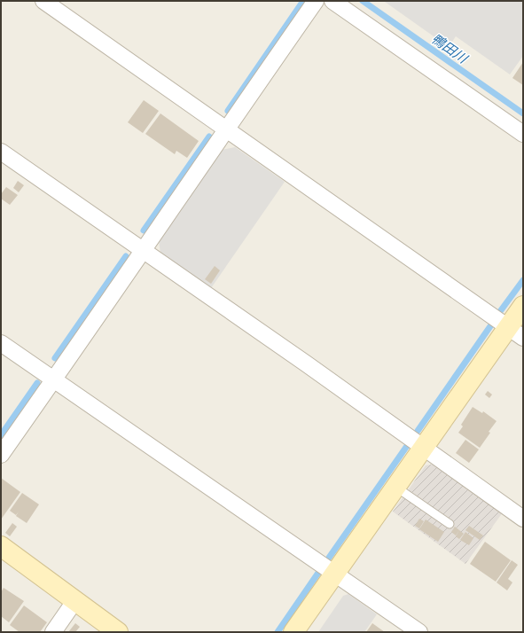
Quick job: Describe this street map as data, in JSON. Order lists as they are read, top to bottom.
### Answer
{
  "water": ["鴨田川"]
}
